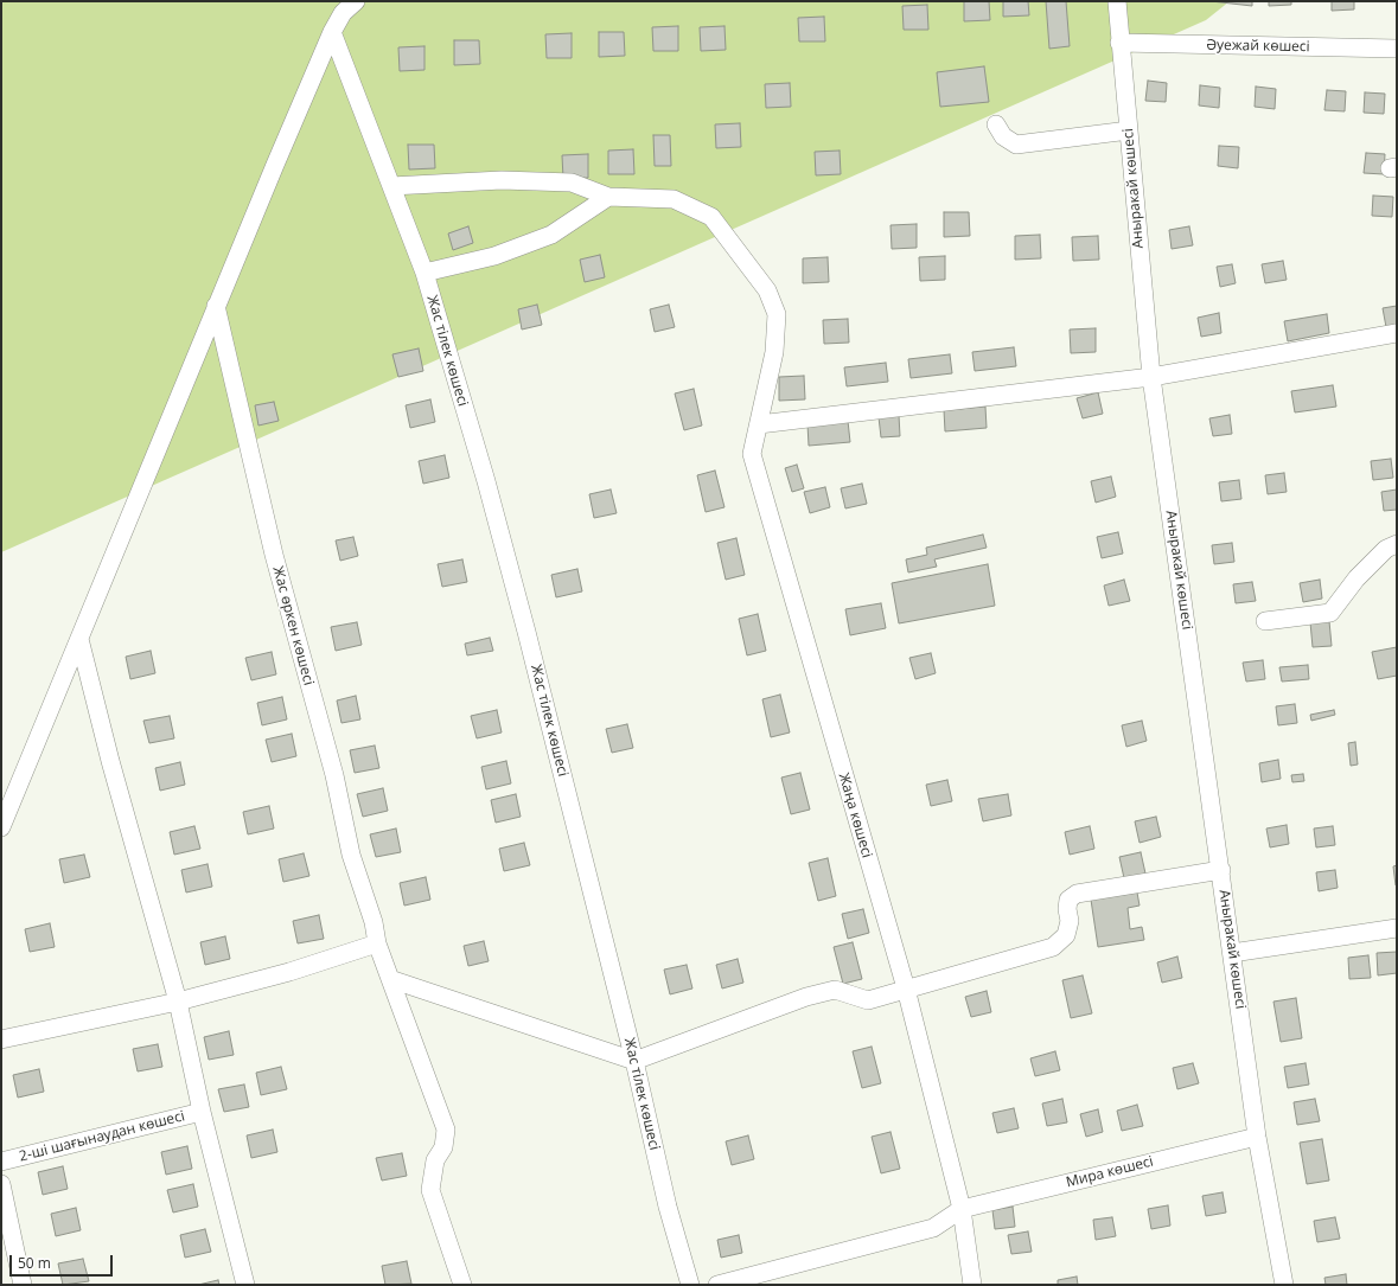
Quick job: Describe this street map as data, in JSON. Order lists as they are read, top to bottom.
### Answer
{
  "streets": {
    "street": [
      "Әуежай көшесі",
      "Аныракай көшесі",
      "Жас тілек көшесі",
      "Жас өркен көшесі",
      "Жаңа көшесі",
      "2-ші шағынаудан көшесі",
      "Мира көшесі"
    ]
  },
  "crossings": [
    ["Әуежай көшесі", "Аныракай көшесі"],
    ["Аныракай көшесі", "Мира көшесі"],
    ["Жас тілек көшесі", "Жаңа көшесі"],
    ["Жаңа көшесі", "Мира көшесі"]
  ],
  "scale_bar": "50 m"
}
